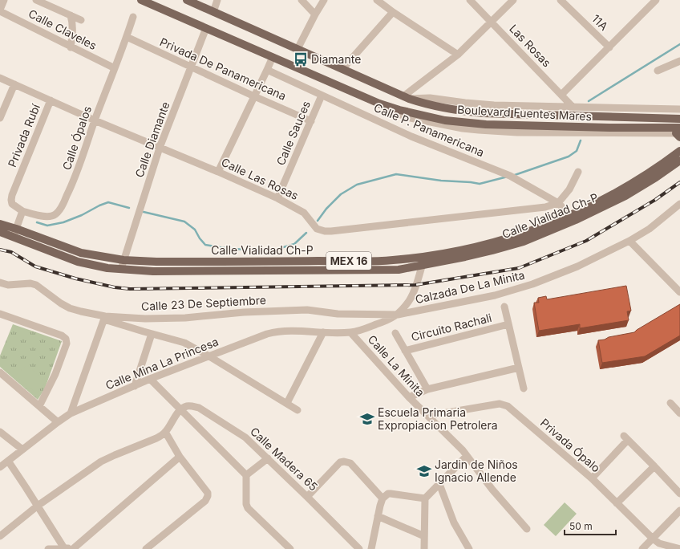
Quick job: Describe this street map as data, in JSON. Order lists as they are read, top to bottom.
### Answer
{
  "streets": {
    "main road": ["Boulevard Fuentes Mares", "Calle Vialidad Ch-P", "MEX 16"],
    "street": [
      "11A",
      "Calle Claveles",
      "Las Rosas",
      "Privada De Panamericana",
      "Calle P. Panamericana",
      "Calle Sauces",
      "Privada Rubí",
      "Calle Ópalos",
      "Calle Diamante",
      "Calle Las Rosas",
      "Calzada De La Minita",
      "Calle 23 De Septiembre",
      "Circuito Rachali",
      "Calle Mina La Princesa",
      "Calle La Minita",
      "Privada Ópalo",
      "Calle Madera 65"
    ]
  },
  "crossings": [
    ["Calle Claveles", "Calle Ópalos"],
    ["Privada De Panamericana", "Calle Sauces"],
    ["Privada De Panamericana", "Calle Ópalos"],
    ["Privada De Panamericana", "Calle Diamante"],
    ["Boulevard Fuentes Mares", "Calle Diamante"],
    ["Calle P. Panamericana", "Calle Sauces"],
    ["Calle P. Panamericana", "Calle Las Rosas"],
    ["Calle P. Panamericana", "Calle Vialidad Ch-P"],
    ["Calle Sauces", "Calle Las Rosas"],
    ["Privada Rubí", "Calle Ópalos"],
    ["Privada Rubí", "Calle Las Rosas"],
    ["Calle Ópalos", "Calle Las Rosas"],
    ["Calle Diamante", "Calle Las Rosas"],
    ["Calle Diamante", "Calle Vialidad Ch-P"],
    ["Calle Vialidad Ch-P", "Calzada De La Minita"],
    ["Calzada De La Minita", "Calle 23 De Septiembre"],
    ["Calzada De La Minita", "Calle Mina La Princesa"],
    ["Calzada De La Minita", "Calle La Minita"],
    ["Calle Mina La Princesa", "Calle La Minita"],
    ["Calle La Minita", "Privada Ópalo"]
  ],
  "places": {
    "bus stop": ["Diamante"],
    "school or university": ["Escuela Primaria Expropiacion Petrolera", "Jardin de Niños Ignacio Allende"]
  },
  "scale_bar": "50 m"
}
